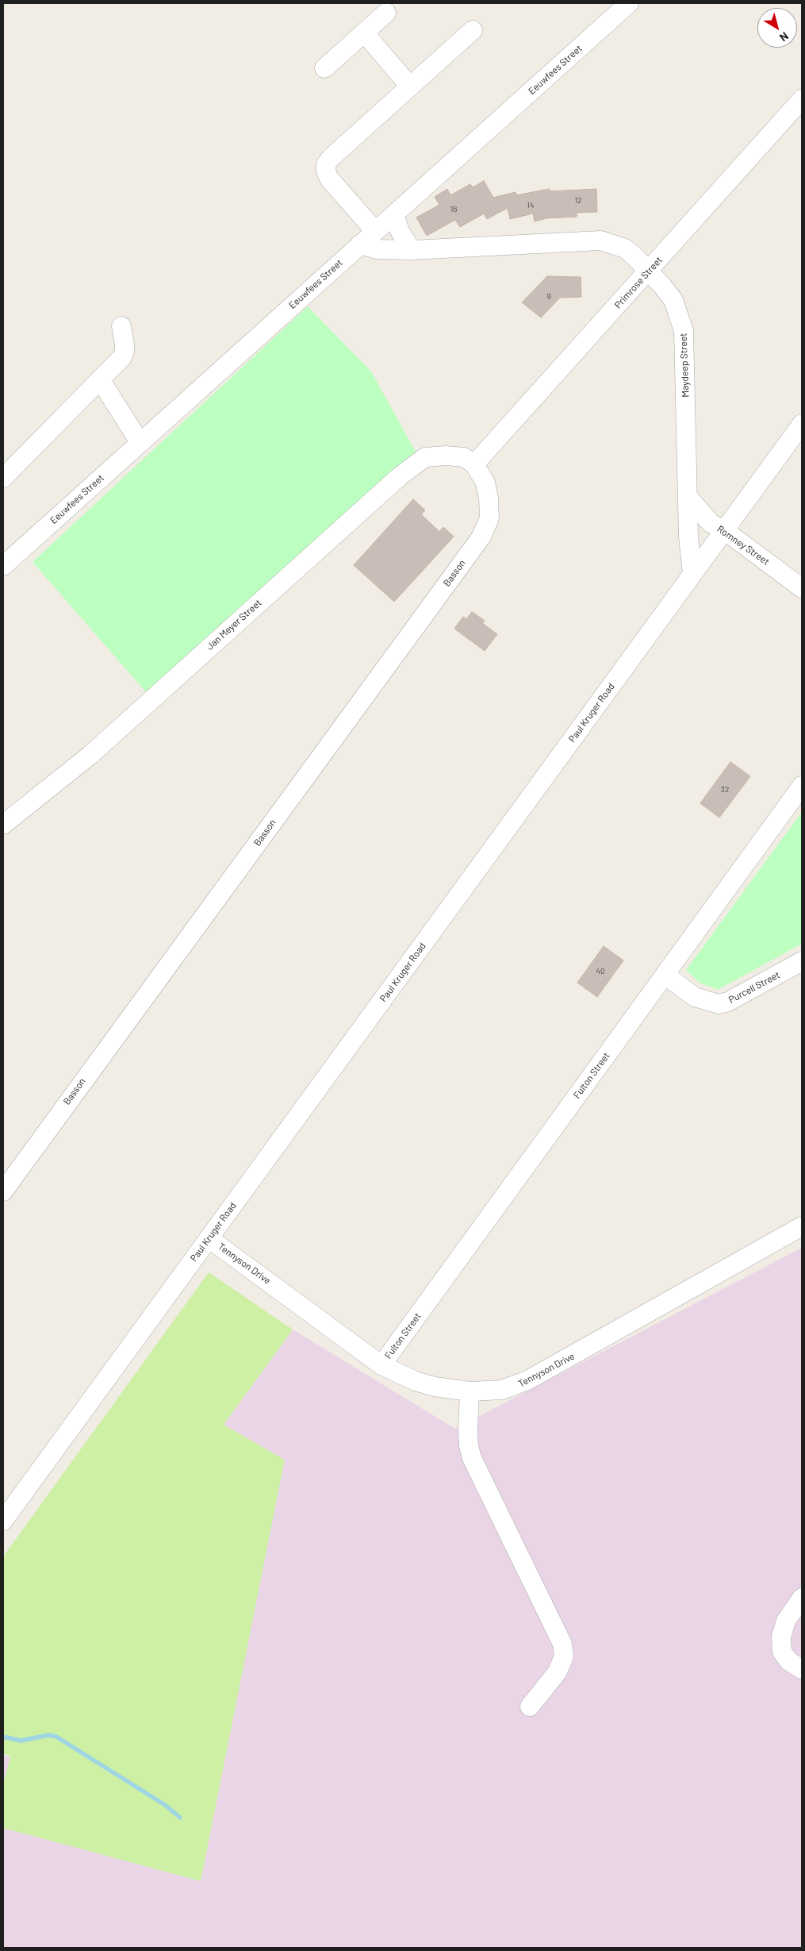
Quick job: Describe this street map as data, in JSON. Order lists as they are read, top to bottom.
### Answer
{
  "streets": {
    "street": [
      "Eeuwfees Street",
      "Primrose Street",
      "Maydeep Street",
      "Romney Street",
      "Basson",
      "Jan Meyer Street",
      "Paul Kruger Road",
      "Purcell Street",
      "Fulton Street",
      "Tennyson Drive"
    ]
  },
  "crossings": [
    ["Eeuwfees Street", "Maydeep Street"],
    ["Primrose Street", "Maydeep Street"],
    ["Primrose Street", "Basson"],
    ["Primrose Street", "Jan Meyer Street"],
    ["Maydeep Street", "Romney Street"],
    ["Maydeep Street", "Paul Kruger Road"],
    ["Romney Street", "Paul Kruger Road"],
    ["Basson", "Jan Meyer Street"],
    ["Paul Kruger Road", "Tennyson Drive"],
    ["Purcell Street", "Fulton Street"],
    ["Fulton Street", "Tennyson Drive"]
  ],
  "house_numbers": [
    "12",
    "14",
    "16",
    "9",
    "32",
    "40"
  ],
  "north": "bottom right"
}
